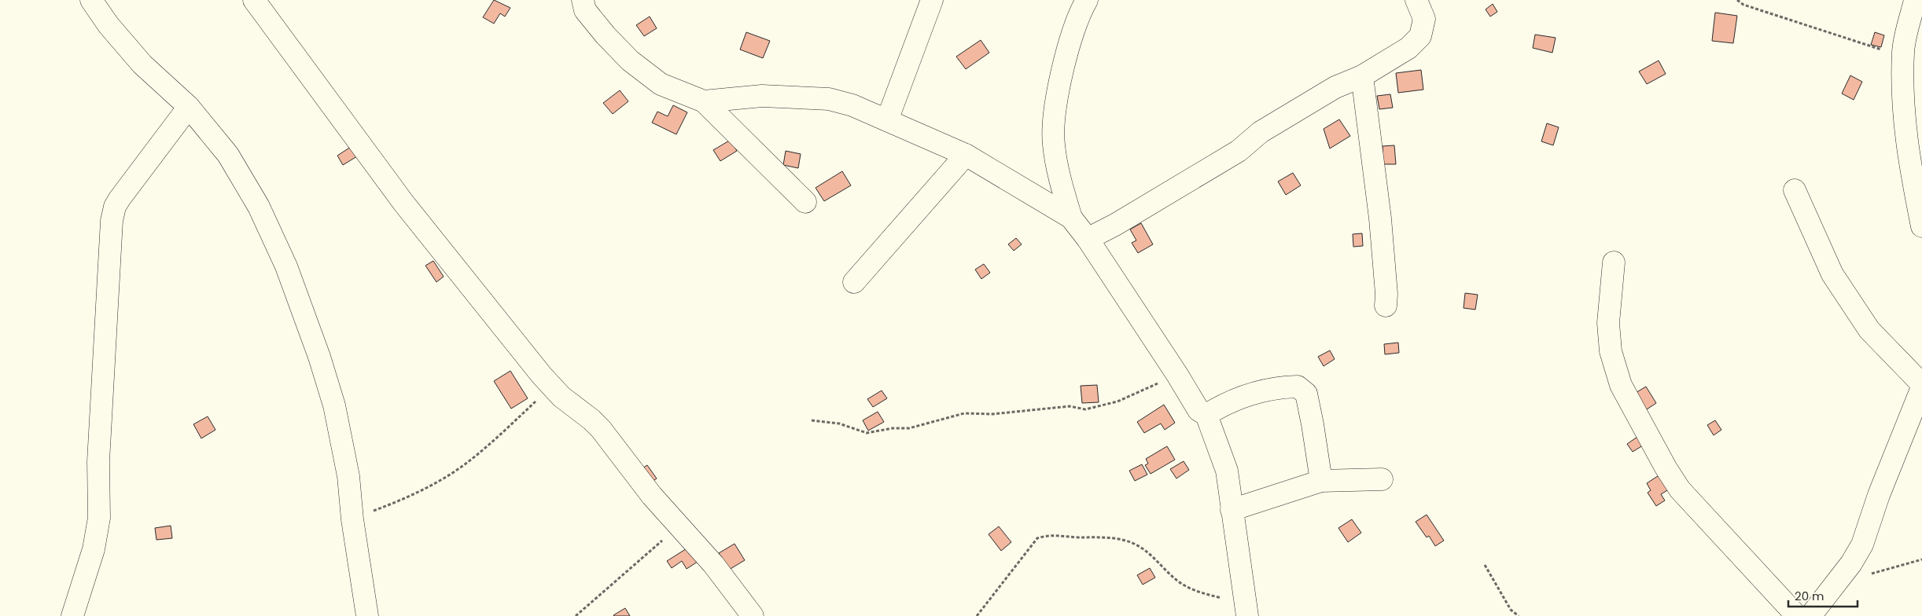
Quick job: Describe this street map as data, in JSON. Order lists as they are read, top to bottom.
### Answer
{
  "scale_bar": "20 m"
}
